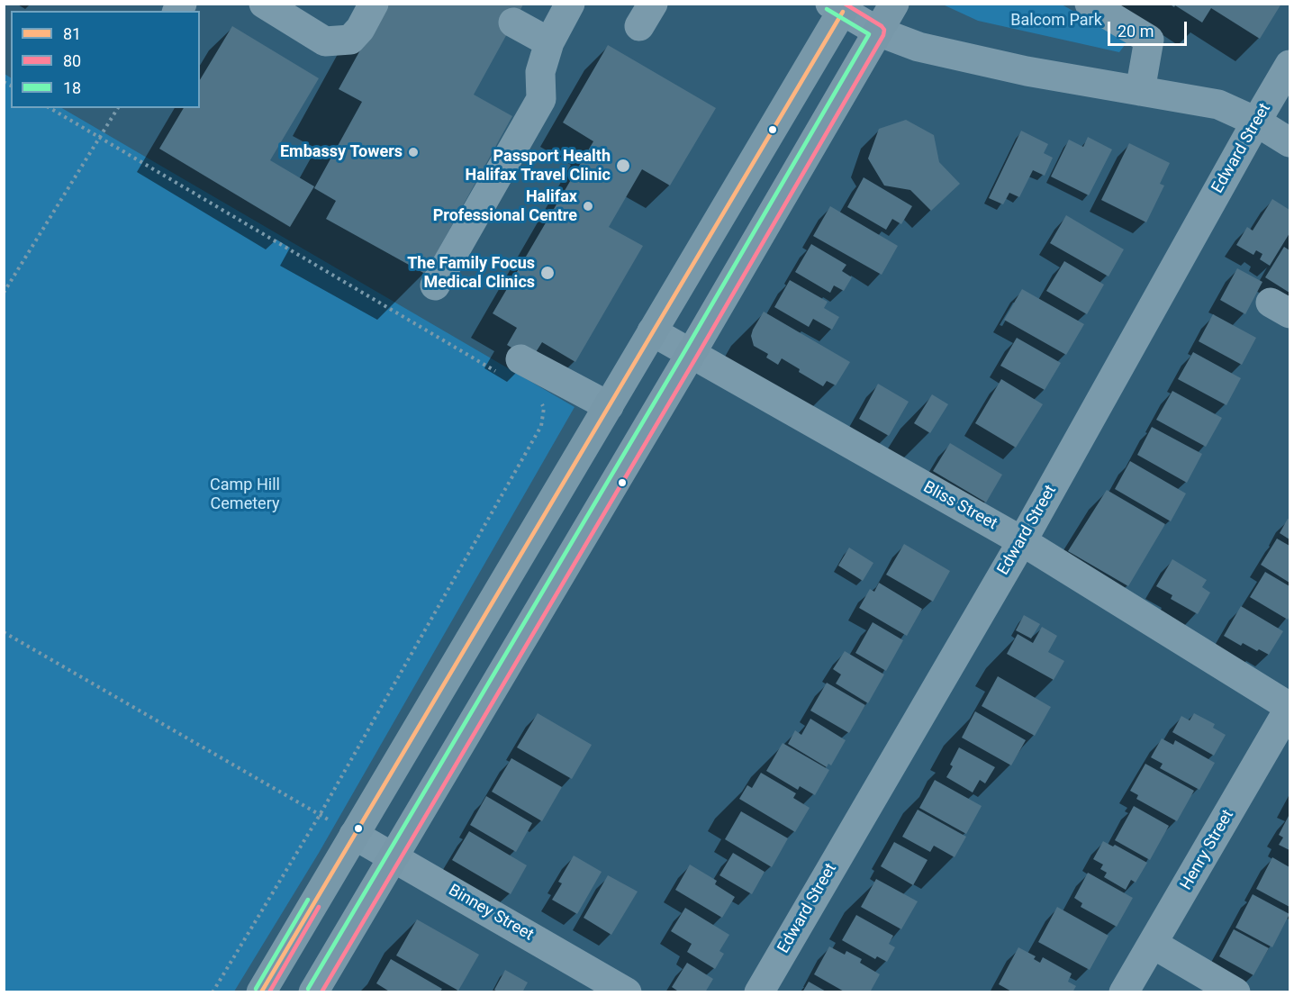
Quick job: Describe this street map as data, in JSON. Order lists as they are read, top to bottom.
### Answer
{
  "streets": {
    "street": [
      "Edward Street",
      "Bliss Street",
      "Henry Street",
      "Binney Street"
    ]
  },
  "crossings": [
    ["Edward Street", "Bliss Street"],
    ["Bliss Street", "Henry Street"]
  ],
  "parks": ["Balcom Park", "Camp Hill Cemetery"],
  "places": [
    "Embassy Towers",
    "Passport Health Halifax Travel Clinic",
    "Halifax Professional Centre",
    "The Family Focus Medical Clinics"
  ],
  "lines": ["transit line 80", "transit line 18", "transit line 81"],
  "legend": ["81", "80", "18"],
  "scale_bar": "20 m"
}
